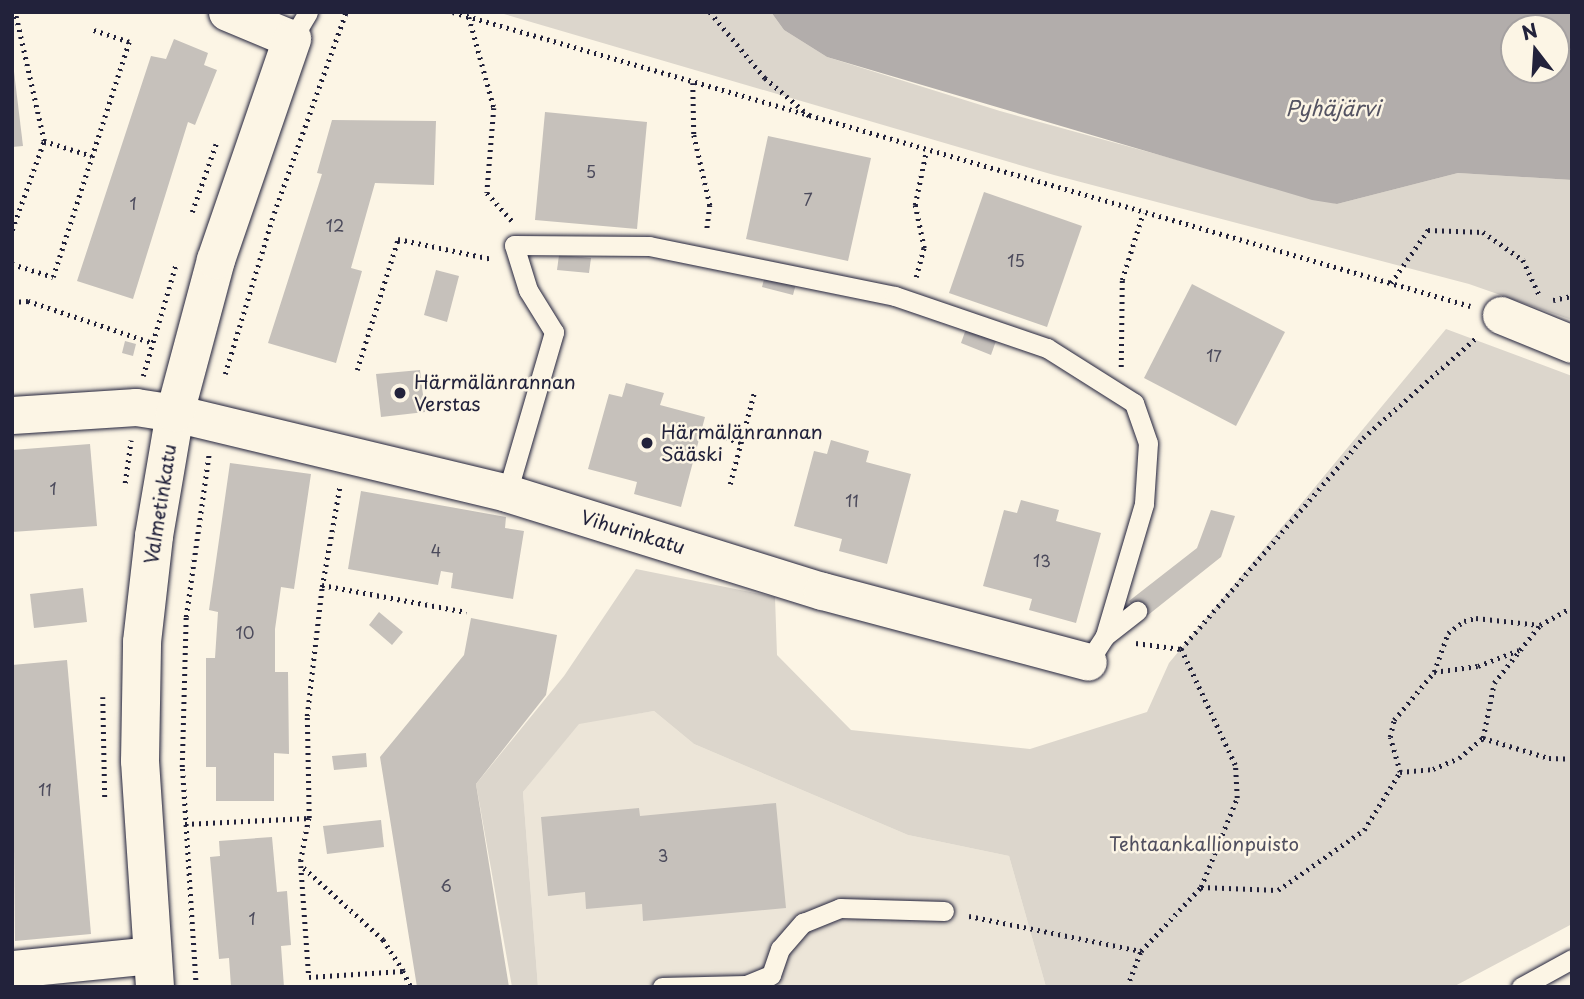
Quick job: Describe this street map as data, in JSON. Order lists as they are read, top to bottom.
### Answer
{
  "streets": {
    "street": ["Valmetinkatu", "Vihurinkatu"]
  },
  "crossings": [
    ["Valmetinkatu", "Vihurinkatu"]
  ],
  "water": ["Pyhäjärvi"],
  "parks": ["Tehtaankallionpuisto"],
  "places": ["Härmälänrannan Verstas", "Härmälänrannan Sääski"],
  "house_numbers": [
    "5",
    "7",
    "1",
    "12",
    "15",
    "17",
    "1",
    "11",
    "4",
    "13",
    "10",
    "11",
    "3",
    "6",
    "1"
  ],
  "north": "top"
}
